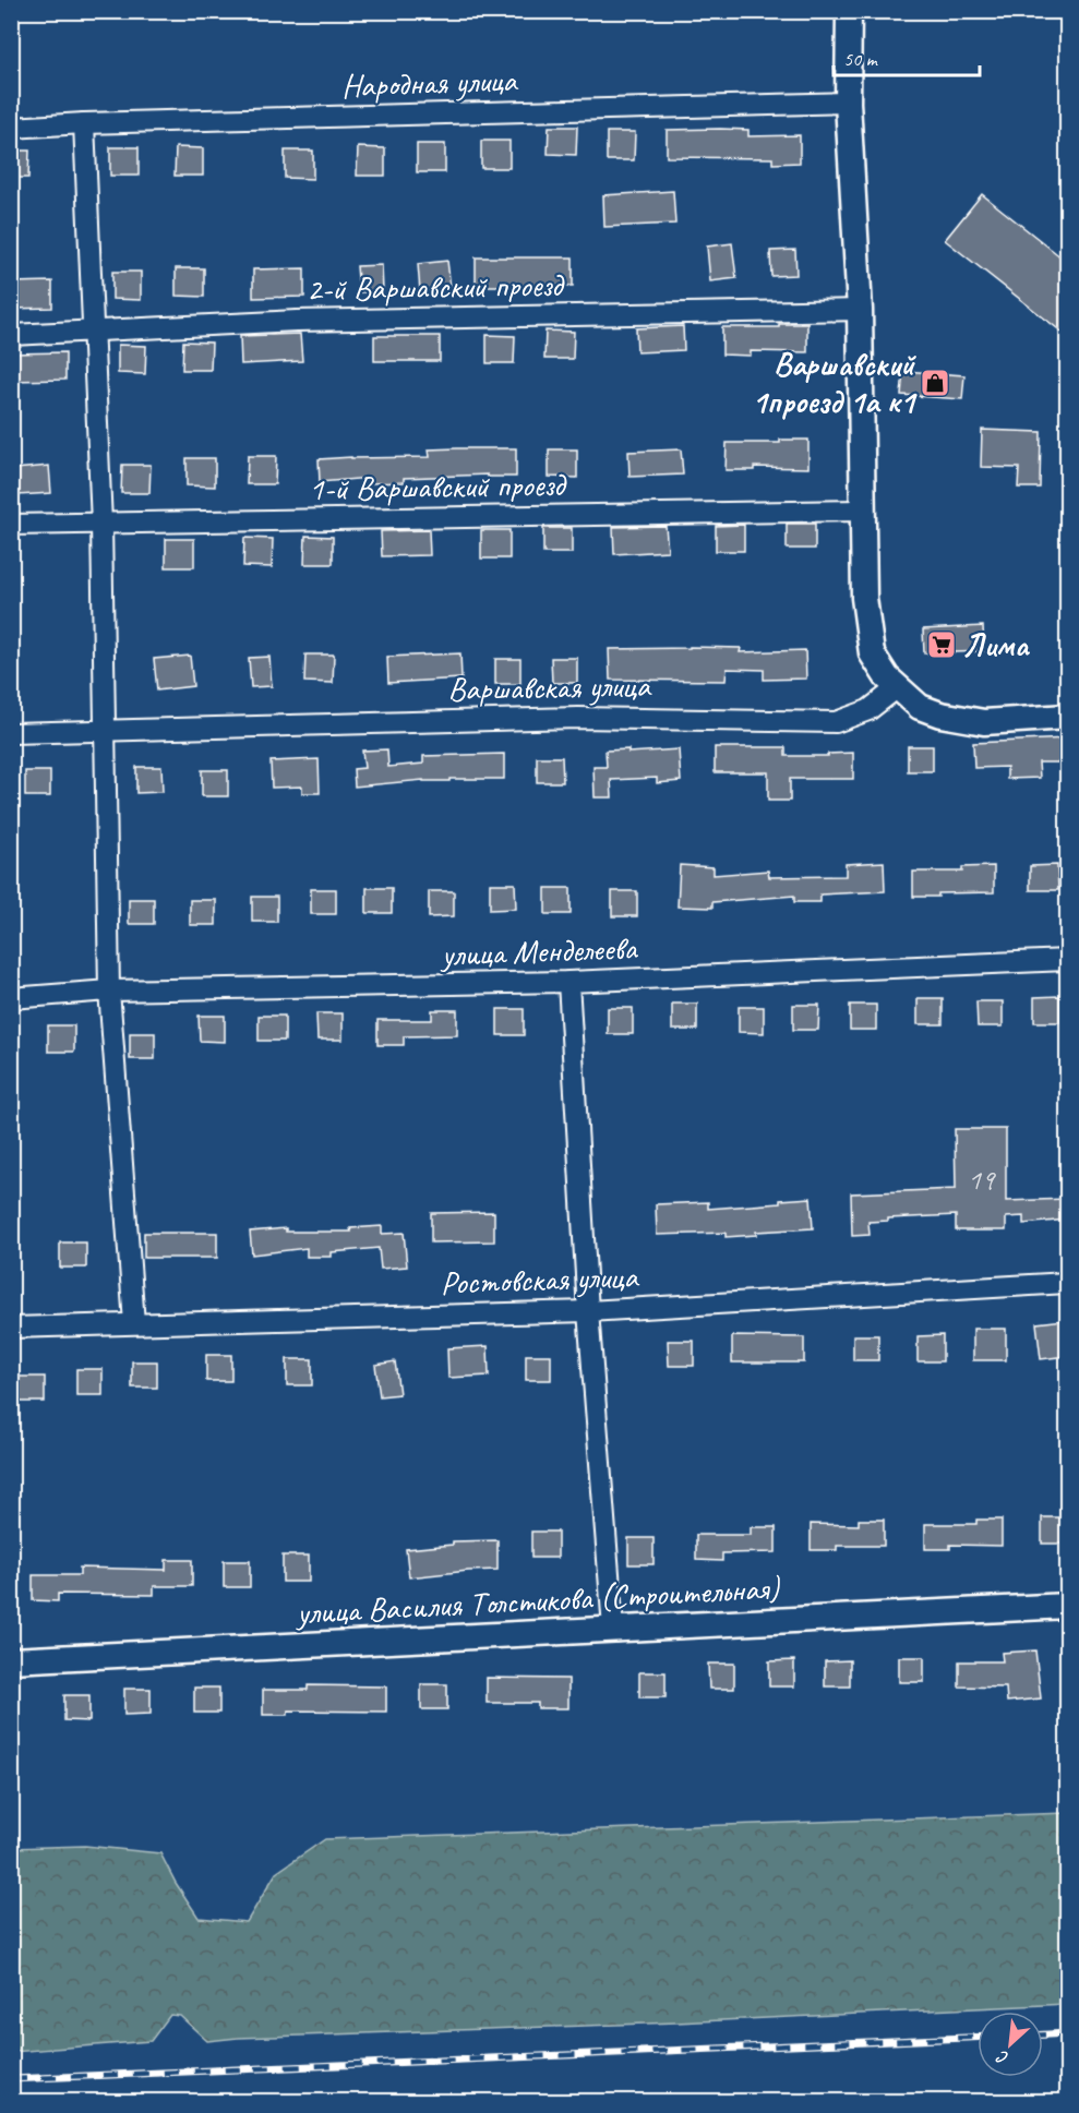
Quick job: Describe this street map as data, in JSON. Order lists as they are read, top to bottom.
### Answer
{
  "streets": {
    "main road": ["улица Василия Толстикова (Строительная)"],
    "street": [
      "Народная улица",
      "2-й Варшавский проезд",
      "1-й Варшавский проезд",
      "Варшавская улица",
      "улица Менделеева",
      "Ростовская улица"
    ]
  },
  "places": {
    "shop": ["Варшавский 1проезд 1а к1"],
    "supermarket": ["Лима"]
  },
  "house_numbers": ["19"],
  "scale_bar": "50 m",
  "north": "bottom left"
}
